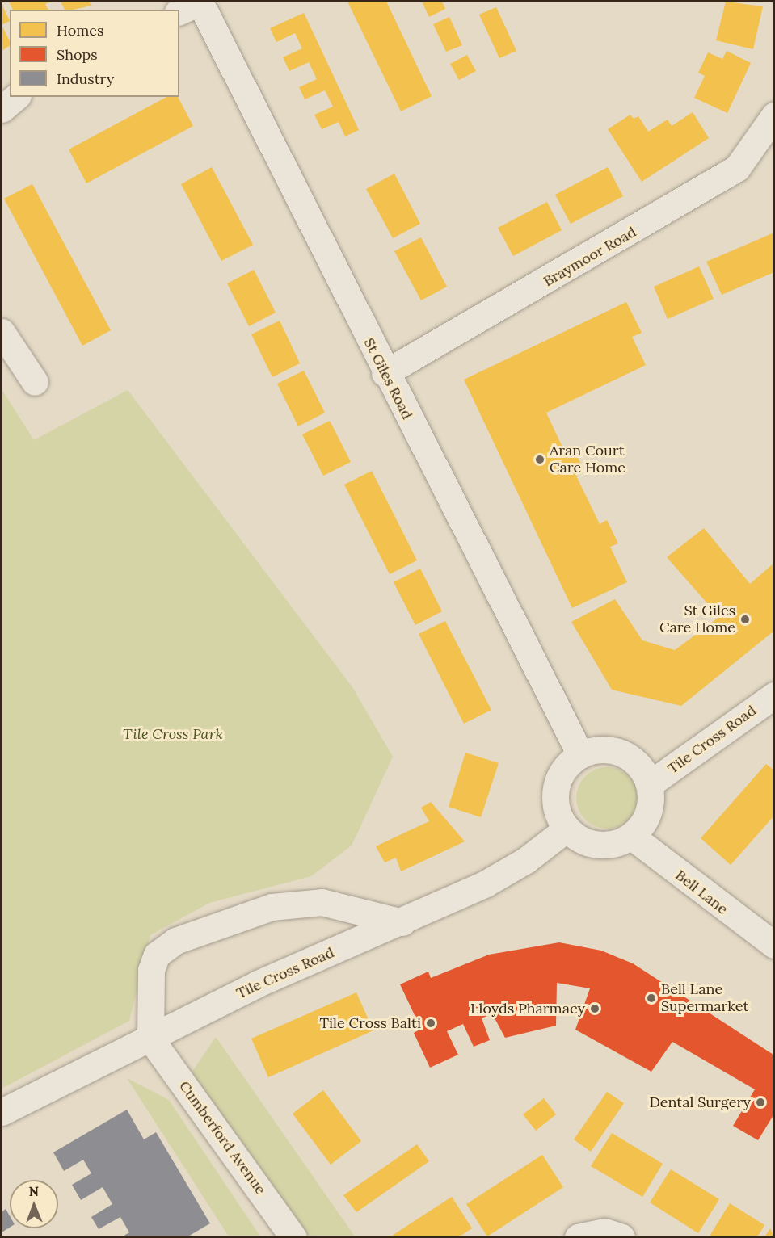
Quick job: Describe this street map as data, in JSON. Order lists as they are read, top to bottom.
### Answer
{
  "streets": {
    "street": [
      "Braymoor Road",
      "St Giles Road",
      "Tile Cross Road",
      "Bell Lane",
      "Cumberford Avenue"
    ]
  },
  "crossings": [
    ["Braymoor Road", "St Giles Road"],
    ["St Giles Road", "Tile Cross Road"],
    ["St Giles Road", "Bell Lane"],
    ["Tile Cross Road", "Bell Lane"],
    ["Tile Cross Road", "Cumberford Avenue"]
  ],
  "parks": ["Tile Cross Park"],
  "places": [
    "Aran Court Care Home",
    "St Giles Care Home",
    "Bell Lane Supermarket",
    "Lloyds Pharmacy",
    "Tile Cross Balti",
    "Dental Surgery"
  ],
  "legend": ["Homes", "Shops", "Industry"],
  "north": "top"
}
